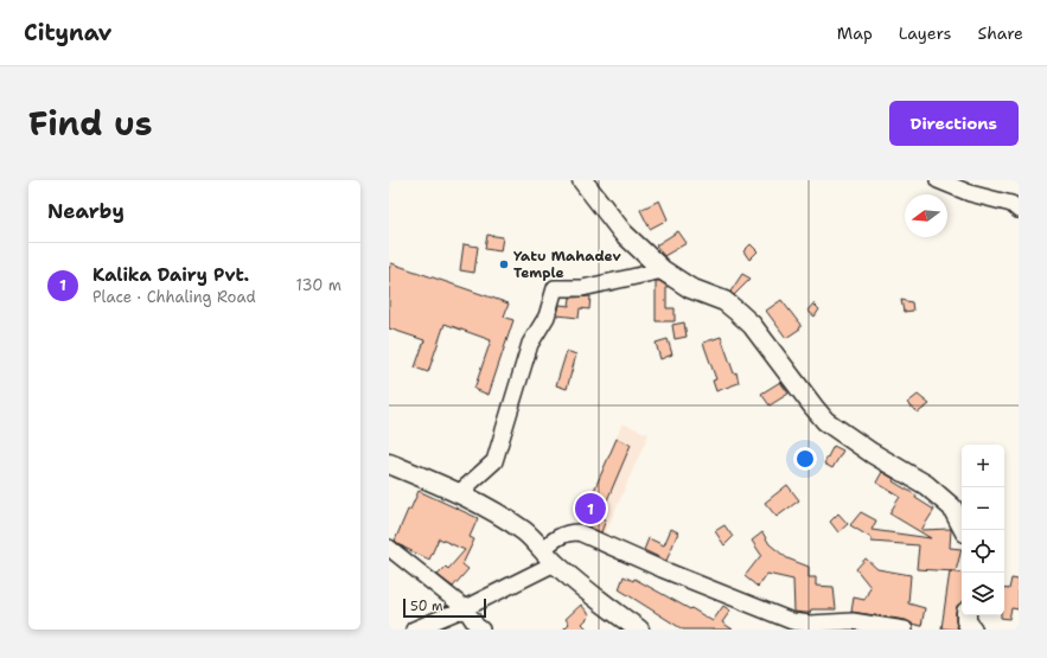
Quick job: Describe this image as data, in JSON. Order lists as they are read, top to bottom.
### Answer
{
  "places": ["Yatu Mahadev Temple"],
  "scale_bar": "50 m",
  "north": "left",
  "page": {
    "header": "Citynav",
    "nav": ["Map", "Layers", "Share"],
    "title": "Find us",
    "buttons": "Directions",
    "heading": "Nearby",
    "list": [
      {
        "mark": "1",
        "name": "Kalika Dairy Pvt.",
        "note": "Place · Chhaling Road",
        "value": "130 m"
      }
    ],
    "map_buttons": ["+", "−"],
    "pins": "1",
    "scale": "50 m"
  }
}
